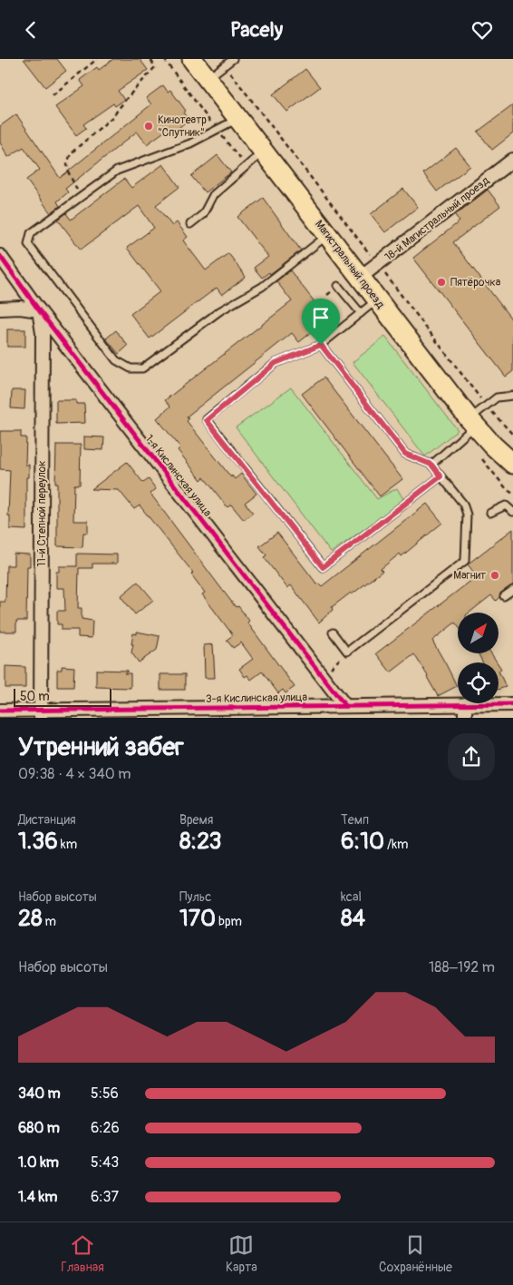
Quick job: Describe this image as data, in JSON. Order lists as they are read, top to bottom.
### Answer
{
  "streets": {
    "main road": ["Магистральный проезд"],
    "street": [
      "18-й Магистральный проезд",
      "1-я Кислинская улица",
      "11-й Степной переулок",
      "3-я Кислинская улица"
    ]
  },
  "crossings": [
    ["18-й Магистральный проезд", "Магистральный проезд"],
    ["1-я Кислинская улица", "11-й Степной переулок"],
    ["1-я Кислинская улица", "3-я Кислинская улица"],
    ["11-й Степной переулок", "3-я Кислинская улица"]
  ],
  "places": ["Кинотеатр \"Спутник\"", "Пятёрочка", "Магнит"],
  "scale_bar": "50 m",
  "north": "top right",
  "page": {
    "header": "Pacely",
    "scale": "50 m",
    "heading": ["Утренний забег", "09:38 · 4 × 340 m"],
    "stats": [
      ["Дистанция", "1.36 km"],
      ["Время", "8:23"],
      ["Темп", "6:10 /km"],
      ["Набор высоты", "28 m"],
      ["Пульс", "170 bpm"],
      ["kcal", "84"]
    ],
    "chart": ["Набор высоты", "188–192 m"],
    "list": [
      {
        "name": "340 m",
        "note": "5:56"
      },
      {
        "name": "680 m",
        "note": "6:26"
      },
      {
        "name": "1.0 km",
        "note": "5:43"
      },
      {
        "name": "1.4 km",
        "note": "6:37"
      }
    ],
    "tabs": ["Главная", "Карта", "Сохранённые"]
  }
}
